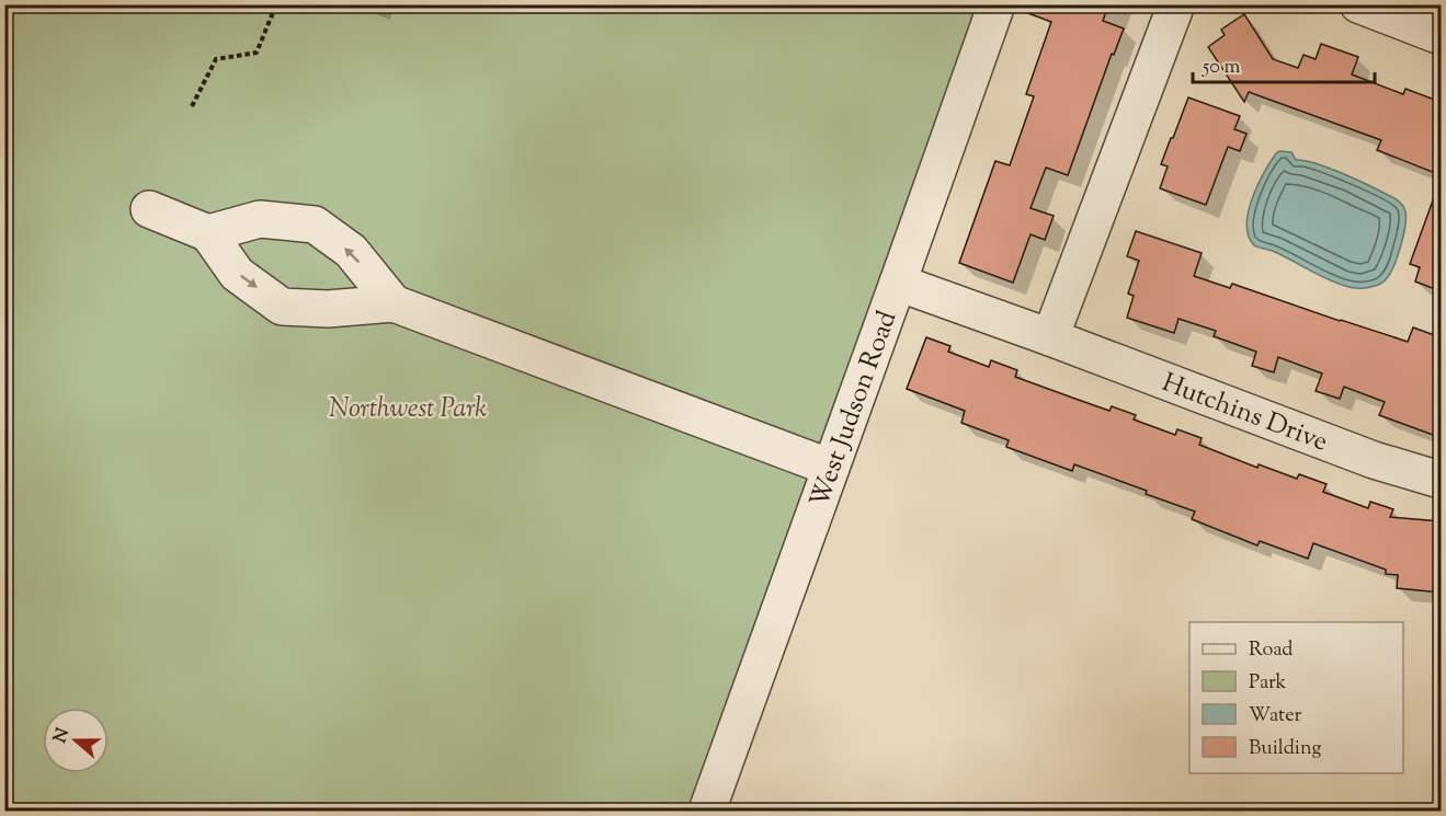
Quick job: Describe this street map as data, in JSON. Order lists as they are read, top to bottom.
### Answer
{
  "streets": {
    "street": ["West Judson Road", "Hutchins Drive"]
  },
  "crossings": [
    ["West Judson Road", "Hutchins Drive"]
  ],
  "parks": ["Northwest Park"],
  "legend": [
    "Road",
    "Park",
    "Water",
    "Building"
  ],
  "scale_bar": "50 m",
  "north": "left"
}
